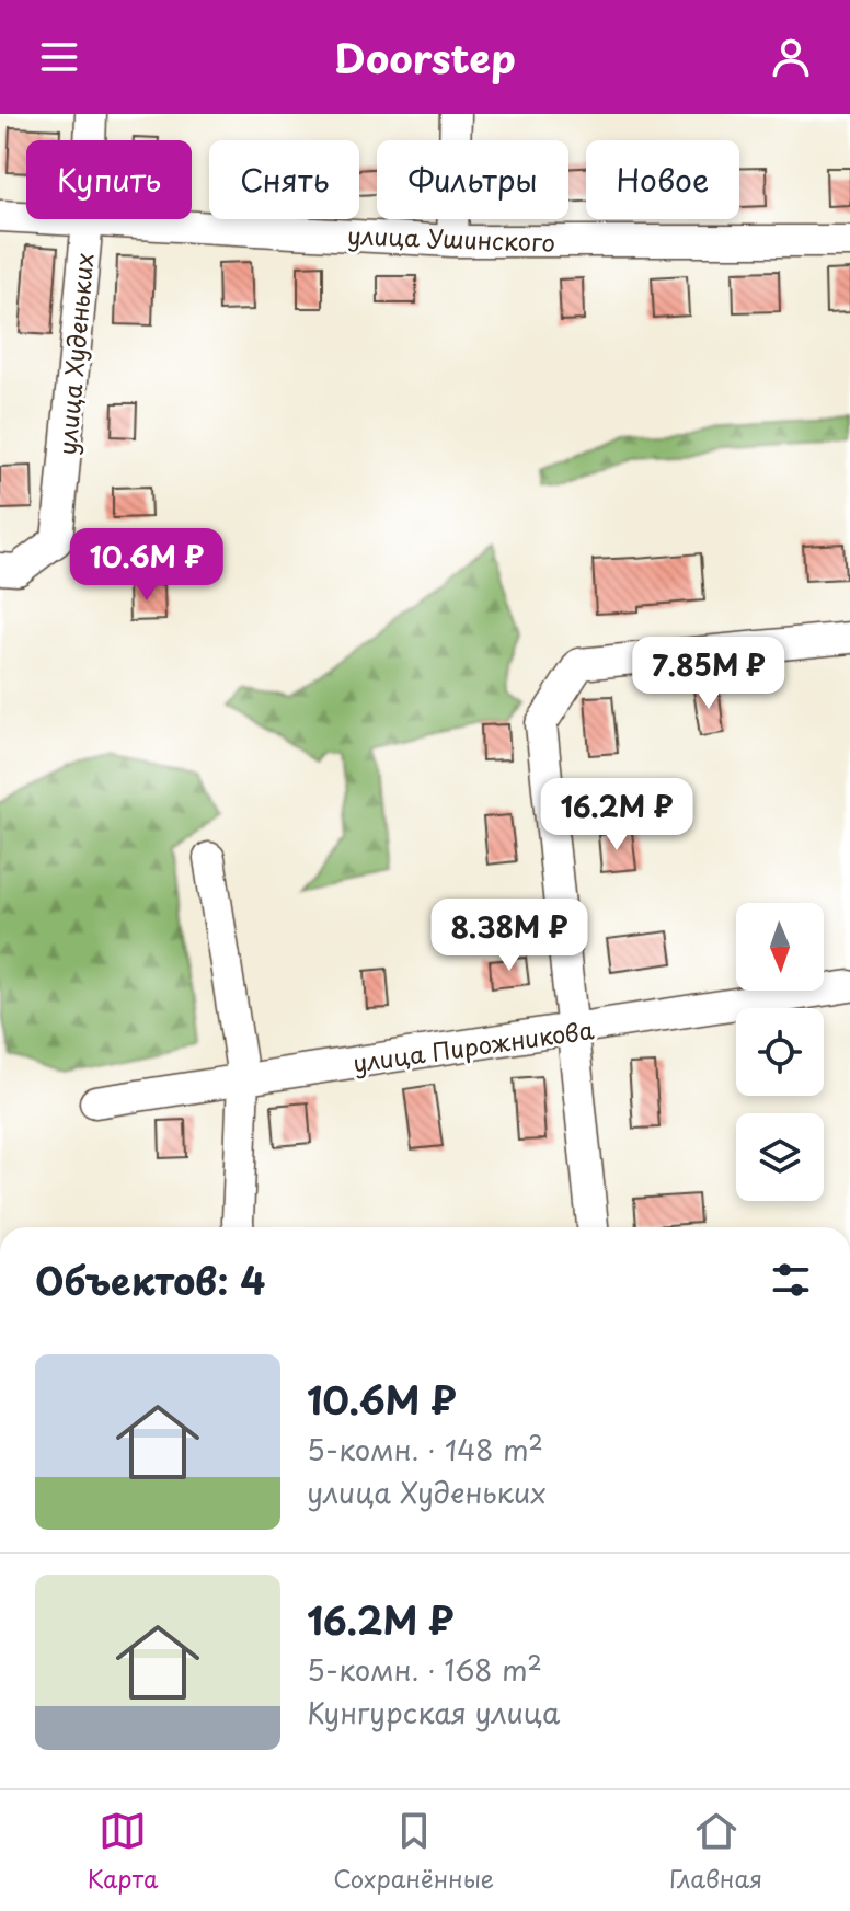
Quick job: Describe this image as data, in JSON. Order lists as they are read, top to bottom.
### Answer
{
  "streets": {
    "street": ["улица Ушинского", "улица Худеньких", "улица Пирожникова"]
  },
  "crossings": [
    ["улица Ушинского", "улица Худеньких"]
  ],
  "north": "bottom",
  "page": {
    "header": "Doorstep",
    "chip": [
      "Купить",
      "Снять",
      "Фильтры",
      "Новое"
    ],
    "price": [
      "10.6M ₽",
      "7.85M ₽",
      "16.2M ₽",
      "8.38M ₽"
    ],
    "heading": "Объектов: 4",
    "list": [
      {
        "name": "10.6M ₽",
        "note": "5-комн. · 148 m² · улица Худеньких"
      },
      {
        "name": "16.2M ₽",
        "note": "5-комн. · 168 m² · Кунгурская улица"
      }
    ],
    "tabs": ["Карта", "Сохранённые", "Главная"]
  }
}
